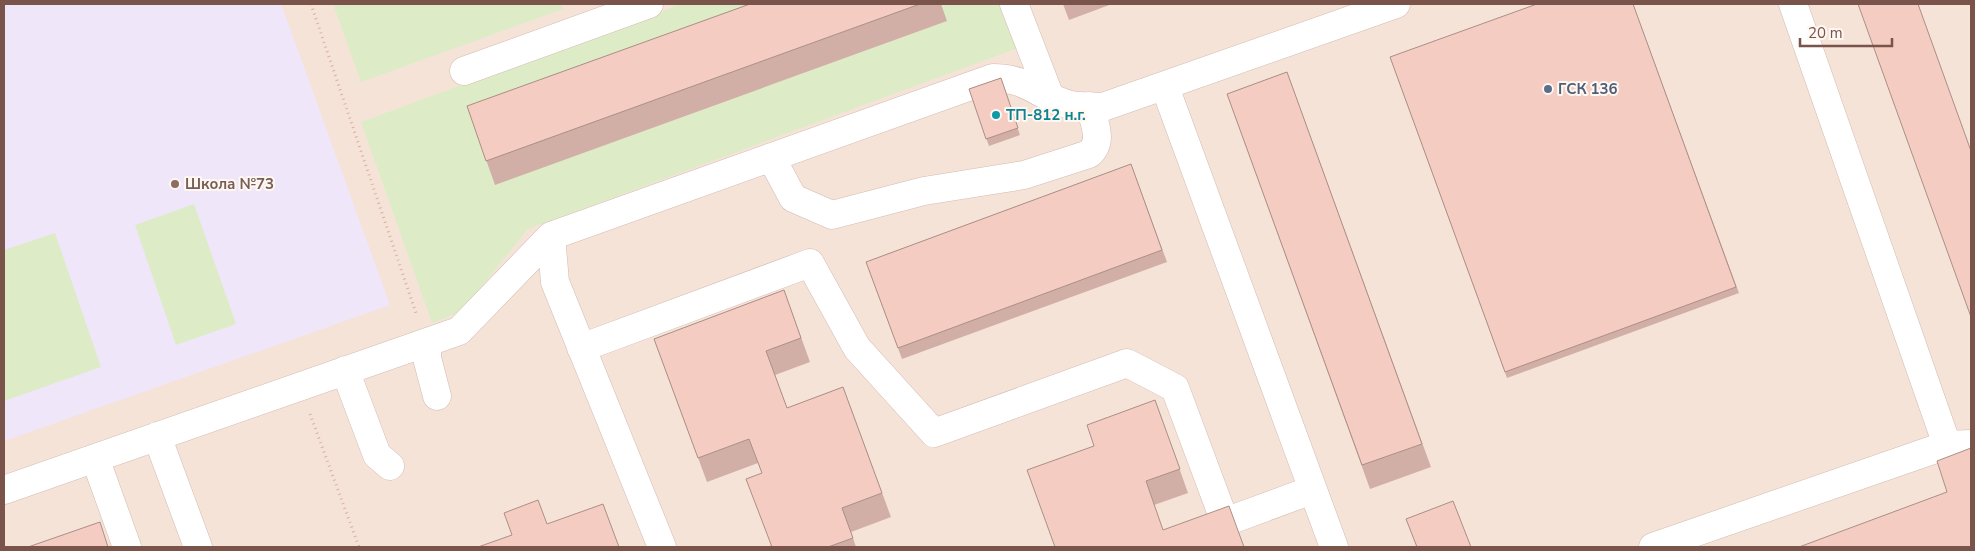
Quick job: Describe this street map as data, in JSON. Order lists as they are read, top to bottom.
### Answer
{
  "places": ["ГСК 136", "ТП-812 н.г.", "Школа №73"],
  "scale_bar": "20 m"
}
